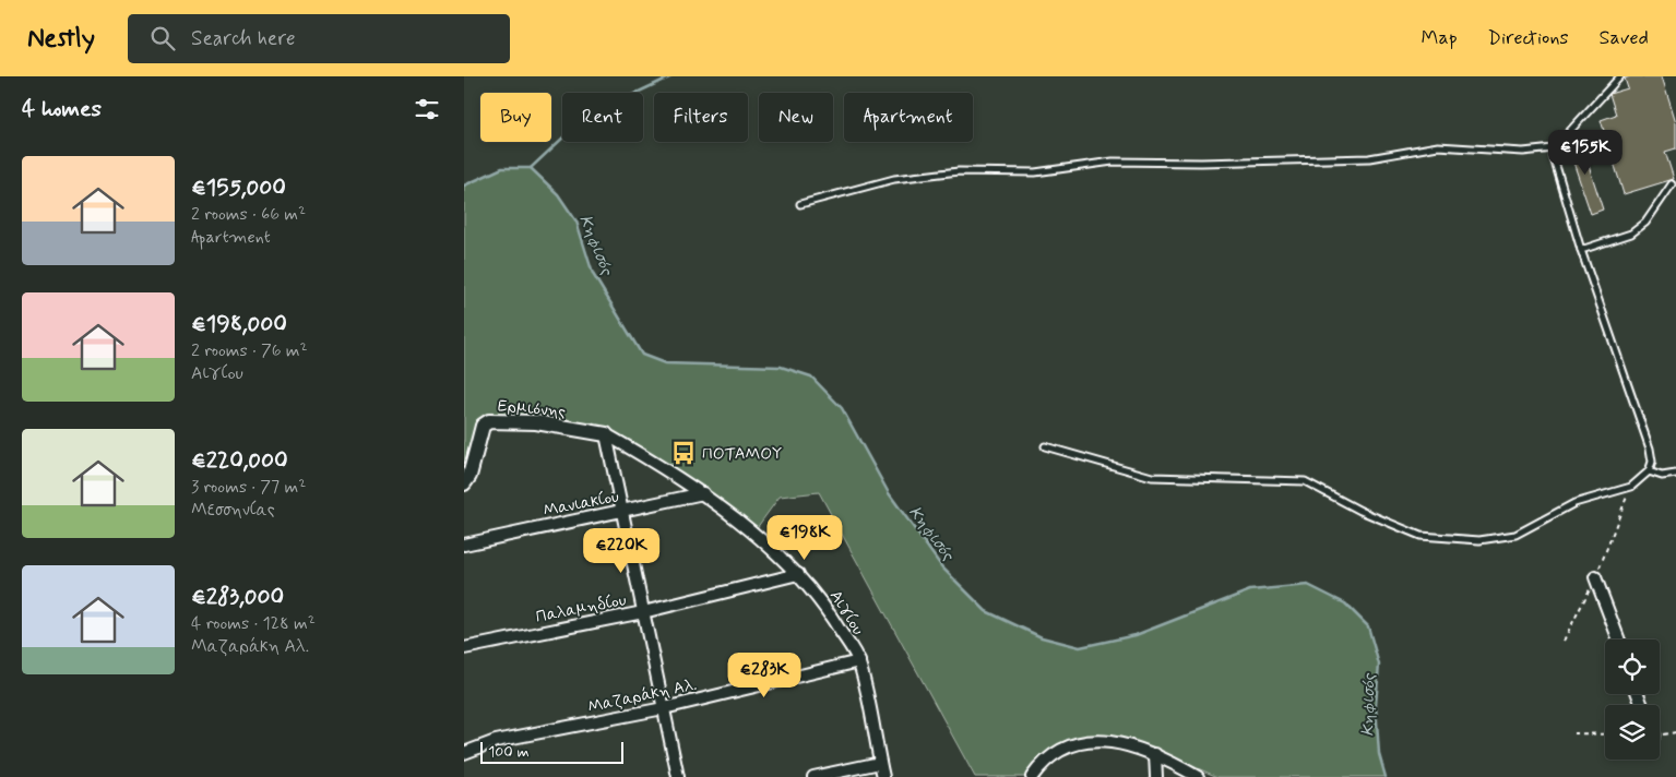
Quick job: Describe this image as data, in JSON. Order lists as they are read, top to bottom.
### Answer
{
  "streets": {
    "street": [
      "Ερμιόνης",
      "Μανιακίου",
      "Παλαμηδίου",
      "Αιγίου",
      "Μαζαράκη Αλ."
    ]
  },
  "crossings": [
    ["Ερμιόνης", "Αιγίου"],
    ["Μανιακίου", "Αιγίου"],
    ["Παλαμηδίου", "Αιγίου"],
    ["Αιγίου", "Μαζαράκη Αλ."]
  ],
  "water": ["Κηφισός"],
  "places": {
    "bus stop": ["ΠΟΤΑΜΟΥ"]
  },
  "scale_bar": "100 m",
  "page": {
    "header": "Nestly",
    "search": "Search here",
    "nav": ["Map", "Directions", "Saved"],
    "heading": "4 homes",
    "chip": [
      "Buy",
      "Rent",
      "Filters",
      "New",
      "Apartment"
    ],
    "price": [
      "€155K",
      "€198K",
      "€220K",
      "€283K"
    ],
    "list": [
      {
        "name": "€155,000",
        "note": "2 rooms · 66 m² · Apartment"
      },
      {
        "name": "€198,000",
        "note": "2 rooms · 76 m² · Αιγίου"
      },
      {
        "name": "€220,000",
        "note": "3 rooms · 77 m² · Μεσσηνίας"
      },
      {
        "name": "€283,000",
        "note": "4 rooms · 128 m² · Μαζαράκη Αλ."
      }
    ],
    "scale": "100 m"
  }
}
